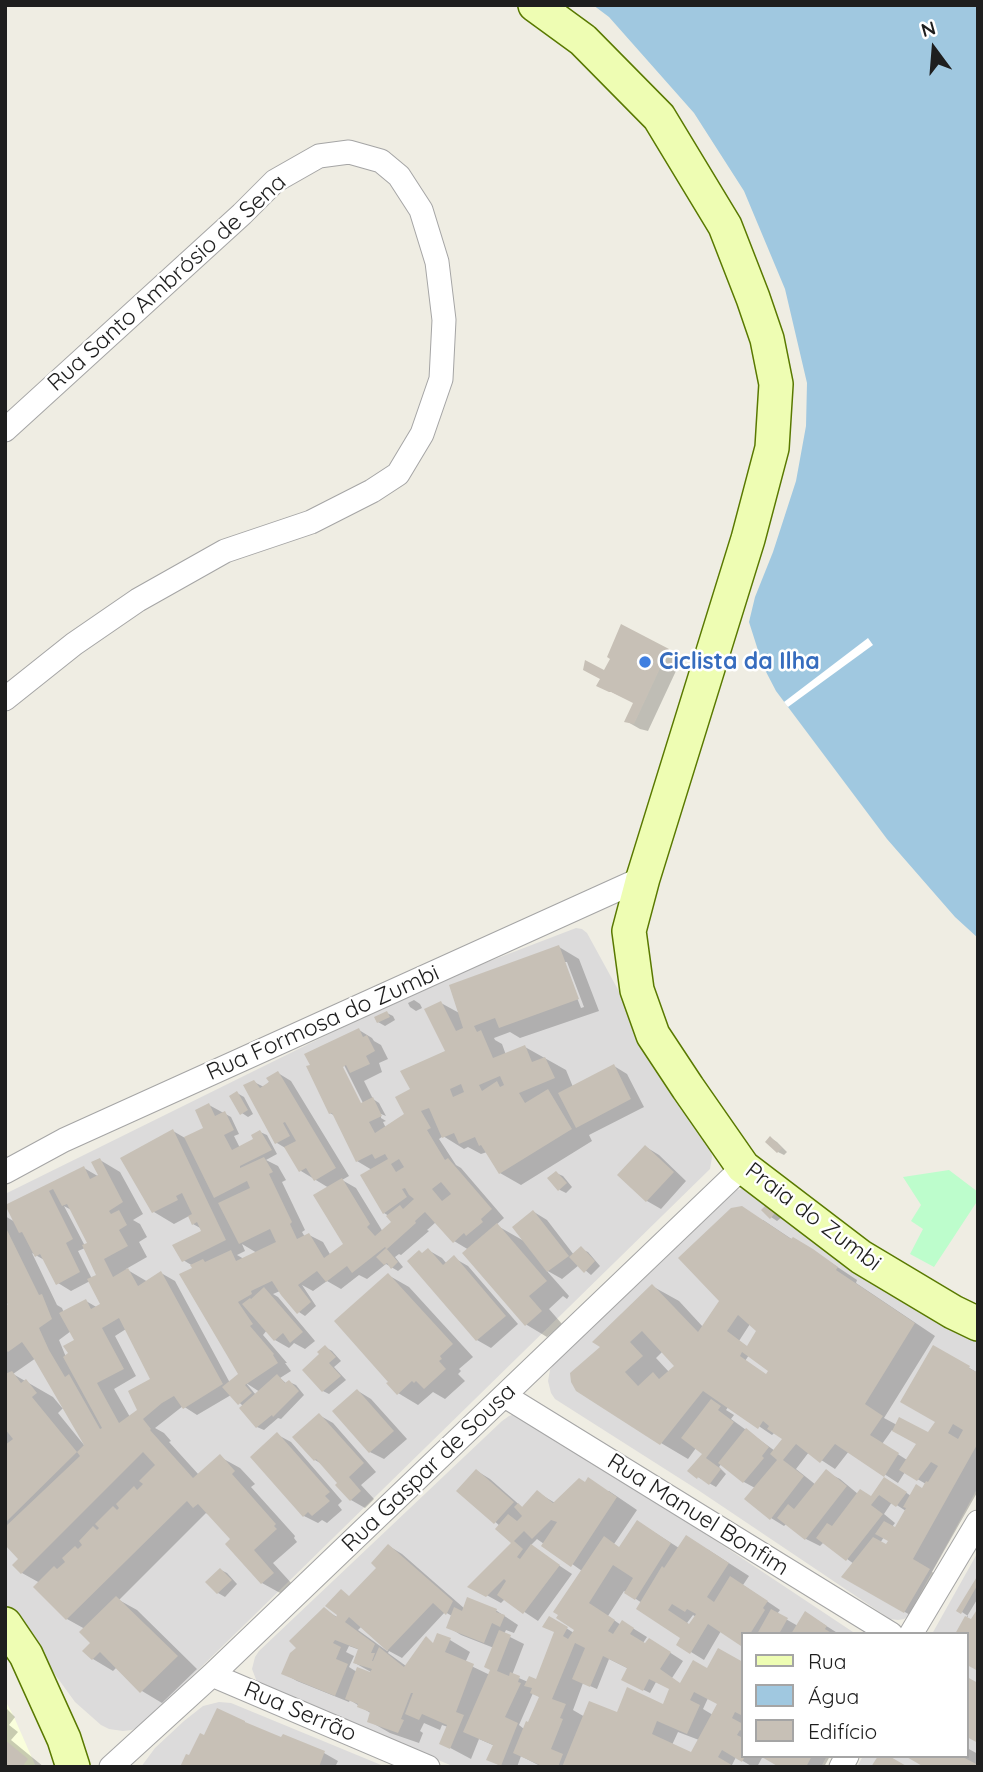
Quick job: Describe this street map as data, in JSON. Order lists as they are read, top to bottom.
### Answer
{
  "streets": {
    "main road": ["Praia do Zumbi"],
    "street": [
      "Rua Santo Ambrósio de Sena",
      "Rua Formosa do Zumbi",
      "Rua Gaspar de Sousa",
      "Rua Manuel Bonfim",
      "Rua Serrão"
    ]
  },
  "crossings": [
    ["Rua Formosa do Zumbi", "Praia do Zumbi"],
    ["Praia do Zumbi", "Rua Gaspar de Sousa"],
    ["Rua Gaspar de Sousa", "Rua Manuel Bonfim"],
    ["Rua Gaspar de Sousa", "Rua Serrão"]
  ],
  "places": ["Ciclista da Ilha"],
  "legend": ["Rua", "Água", "Edifício"],
  "north": "top"
}
